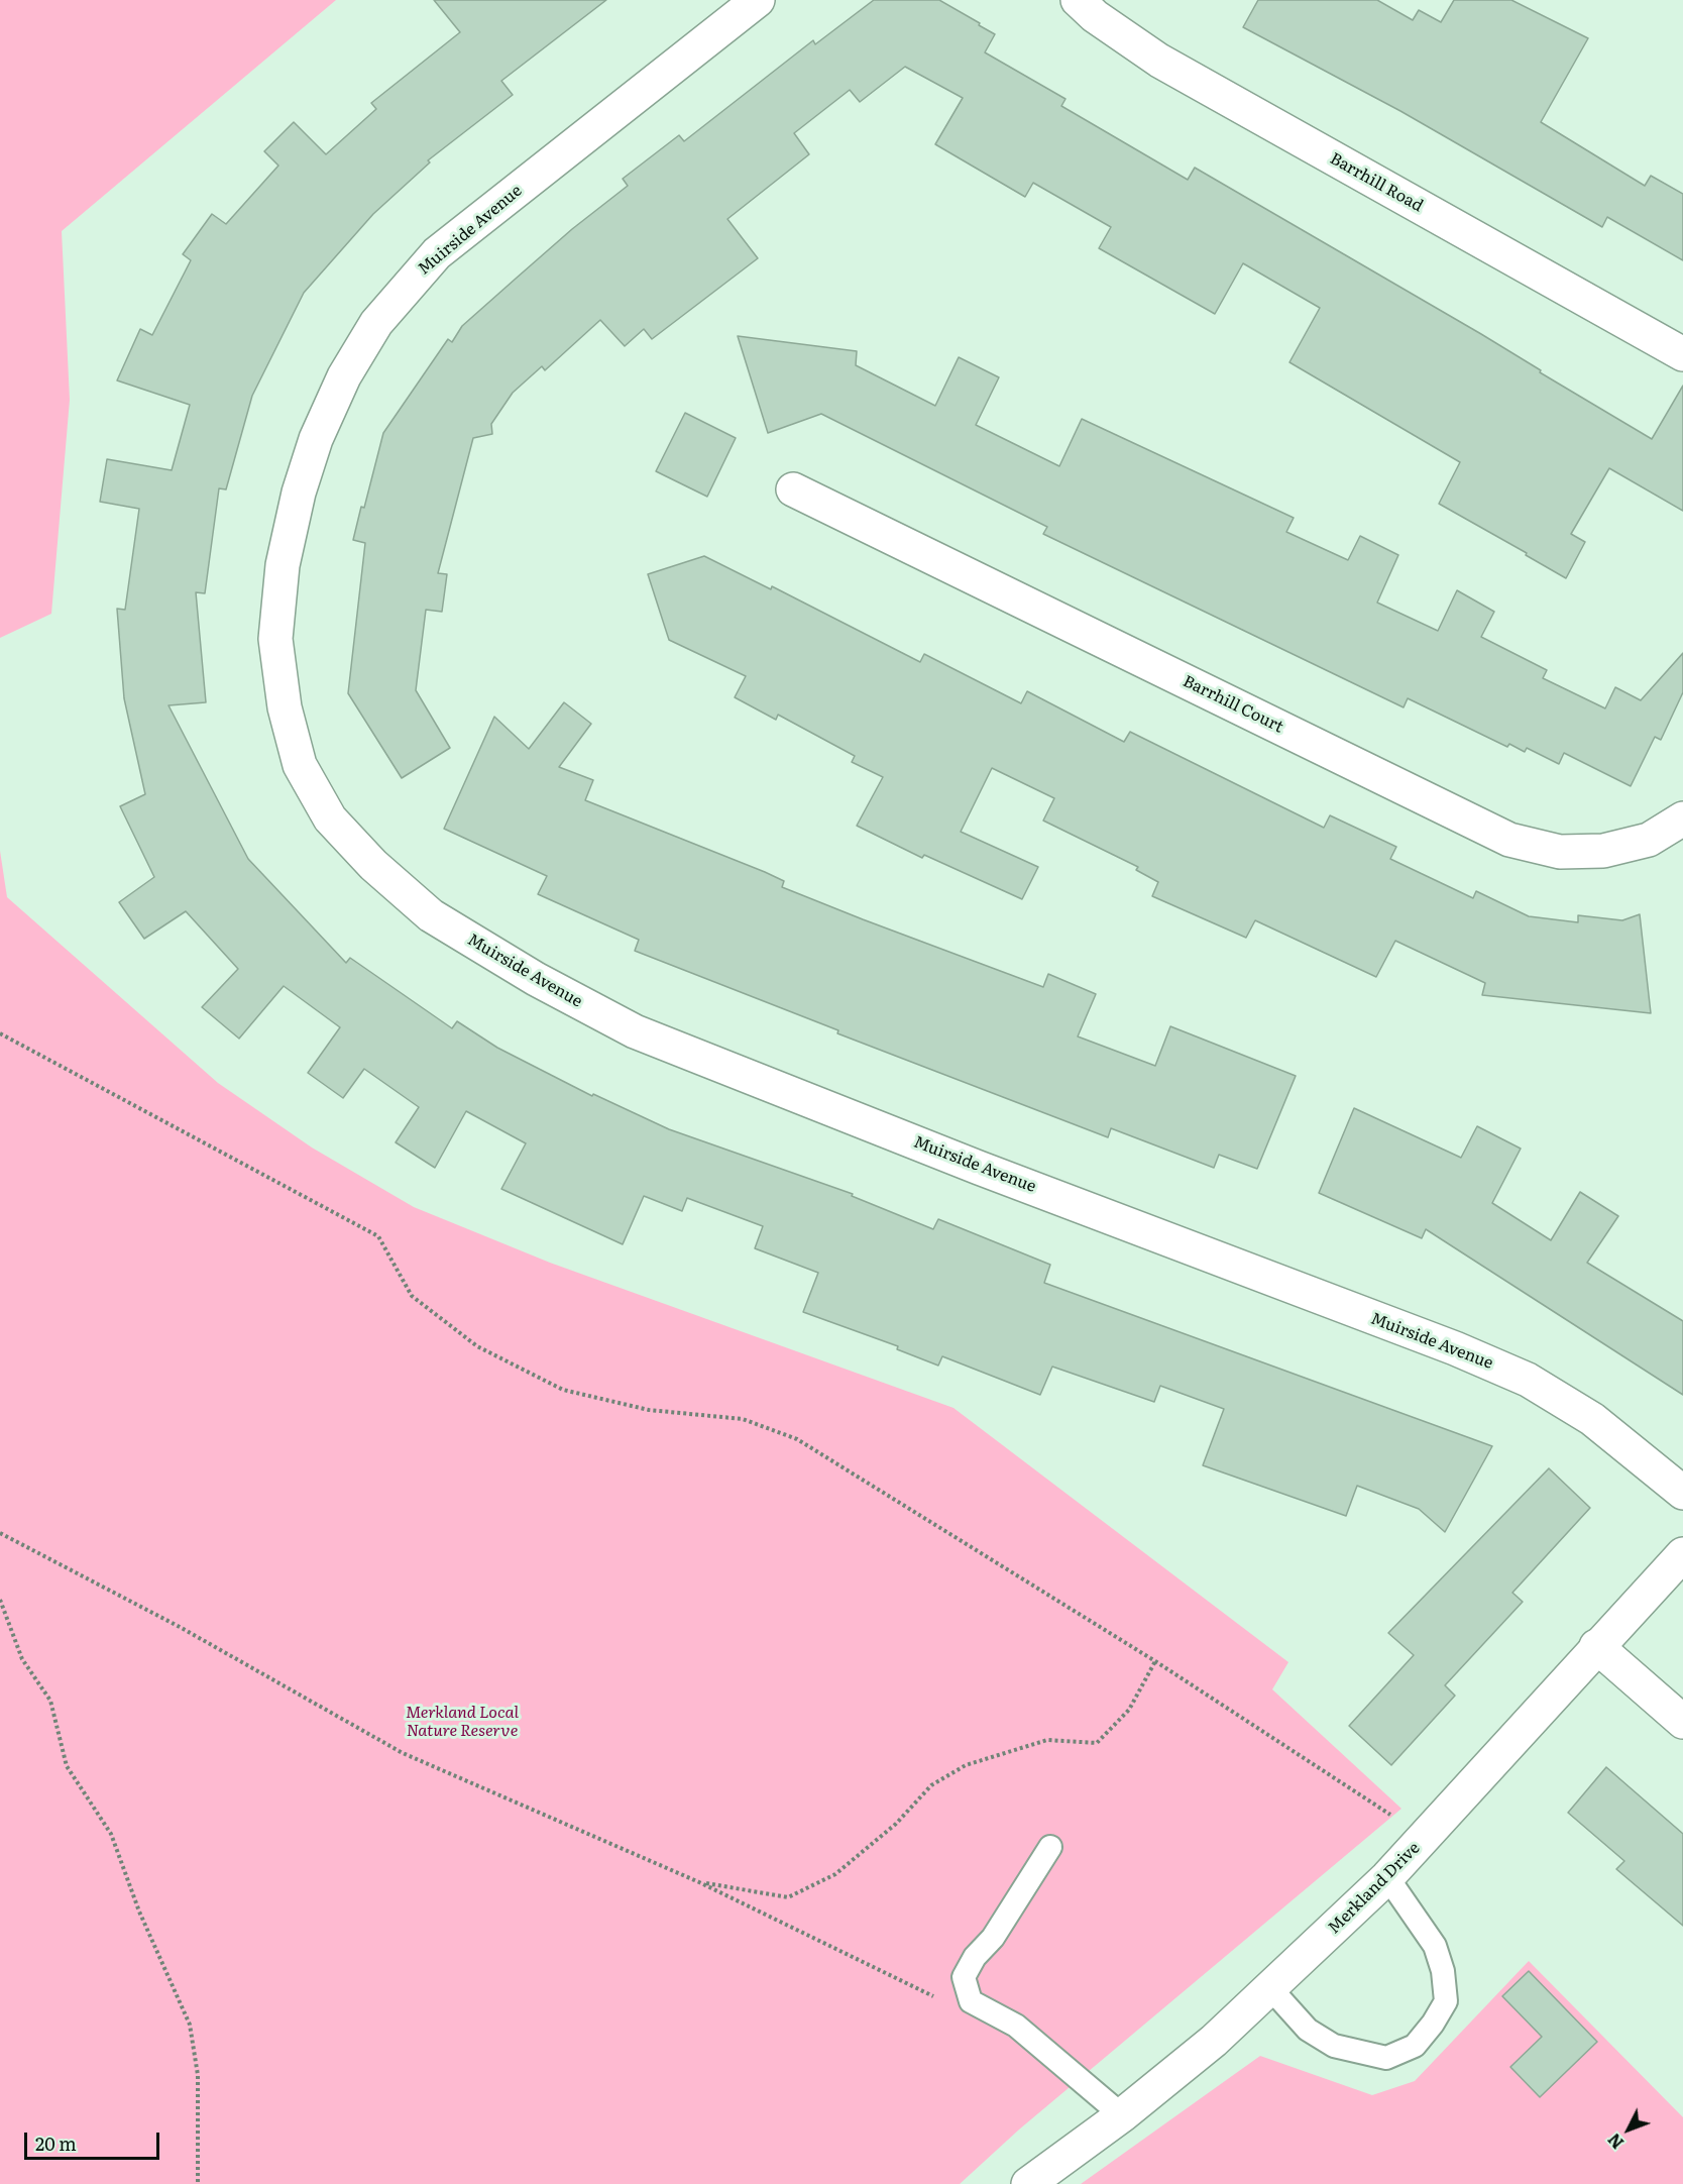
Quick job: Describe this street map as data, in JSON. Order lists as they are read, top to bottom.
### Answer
{
  "streets": {
    "street": [
      "Barrhill Road",
      "Muirside Avenue",
      "Barrhill Court",
      "Merkland Drive"
    ]
  },
  "parks": ["Merkland Local Nature Reserve"],
  "scale_bar": "20 m",
  "north": "bottom left"
}
